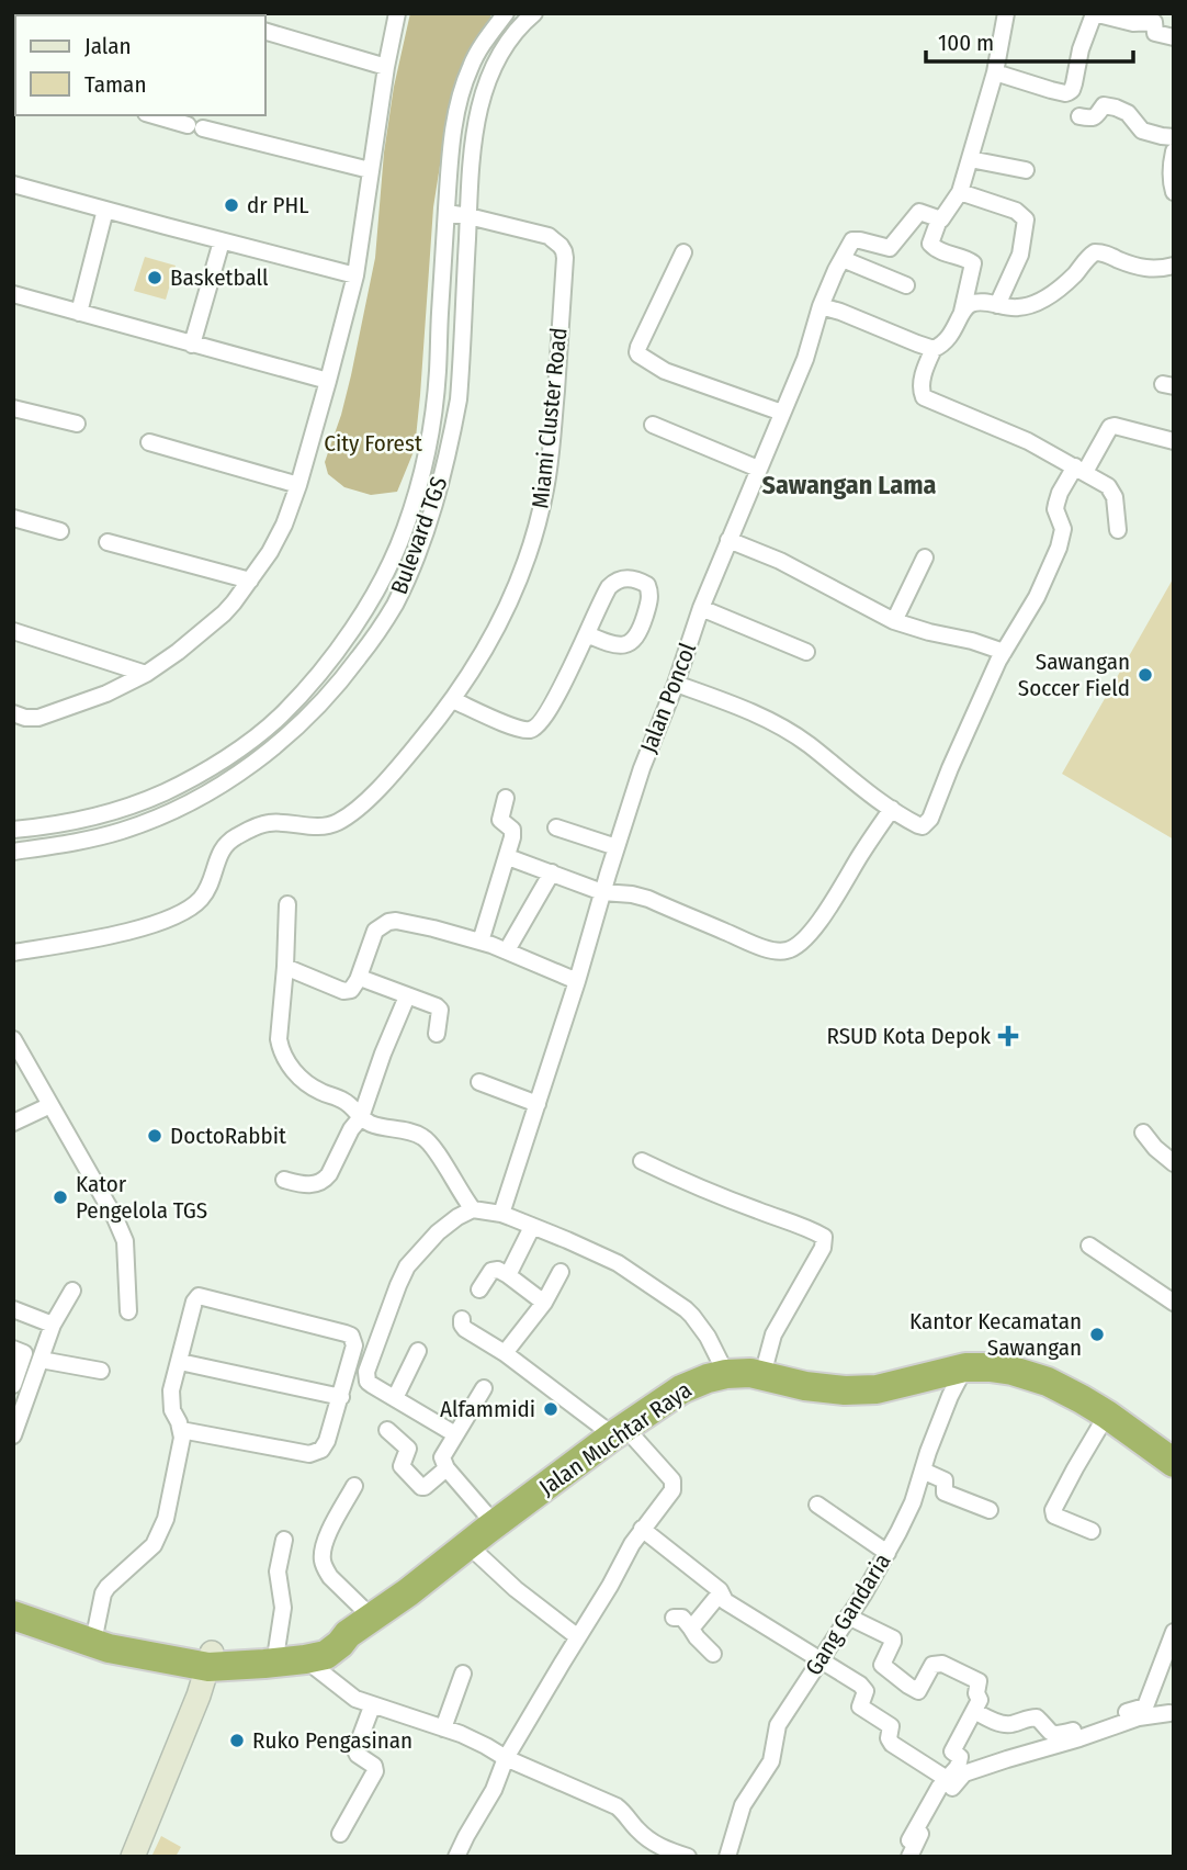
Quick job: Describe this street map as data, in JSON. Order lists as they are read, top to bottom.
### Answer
{
  "streets": {
    "highway": ["Jalan Muchtar Raya"],
    "street": [
      "Miami Cluster Road",
      "Bulevard TGS",
      "Jalan Poncol",
      "Gang Gandaria"
    ]
  },
  "crossings": [
    ["Miami Cluster Road", "Bulevard TGS"],
    ["Jalan Muchtar Raya", "Gang Gandaria"]
  ],
  "districts": ["Sawangan Lama"],
  "parks": ["City Forest"],
  "places": {
    "other": [
      "dr PHL",
      "Basketball",
      "Sawangan Soccer Field",
      "DoctoRabbit",
      "Kator Pengelola TGS",
      "Kantor Kecamatan Sawangan",
      "Alfammidi",
      "Ruko Pengasinan"
    ],
    "health": ["RSUD Kota Depok"]
  },
  "legend": ["Jalan", "Taman"],
  "scale_bar": "100 m"
}
